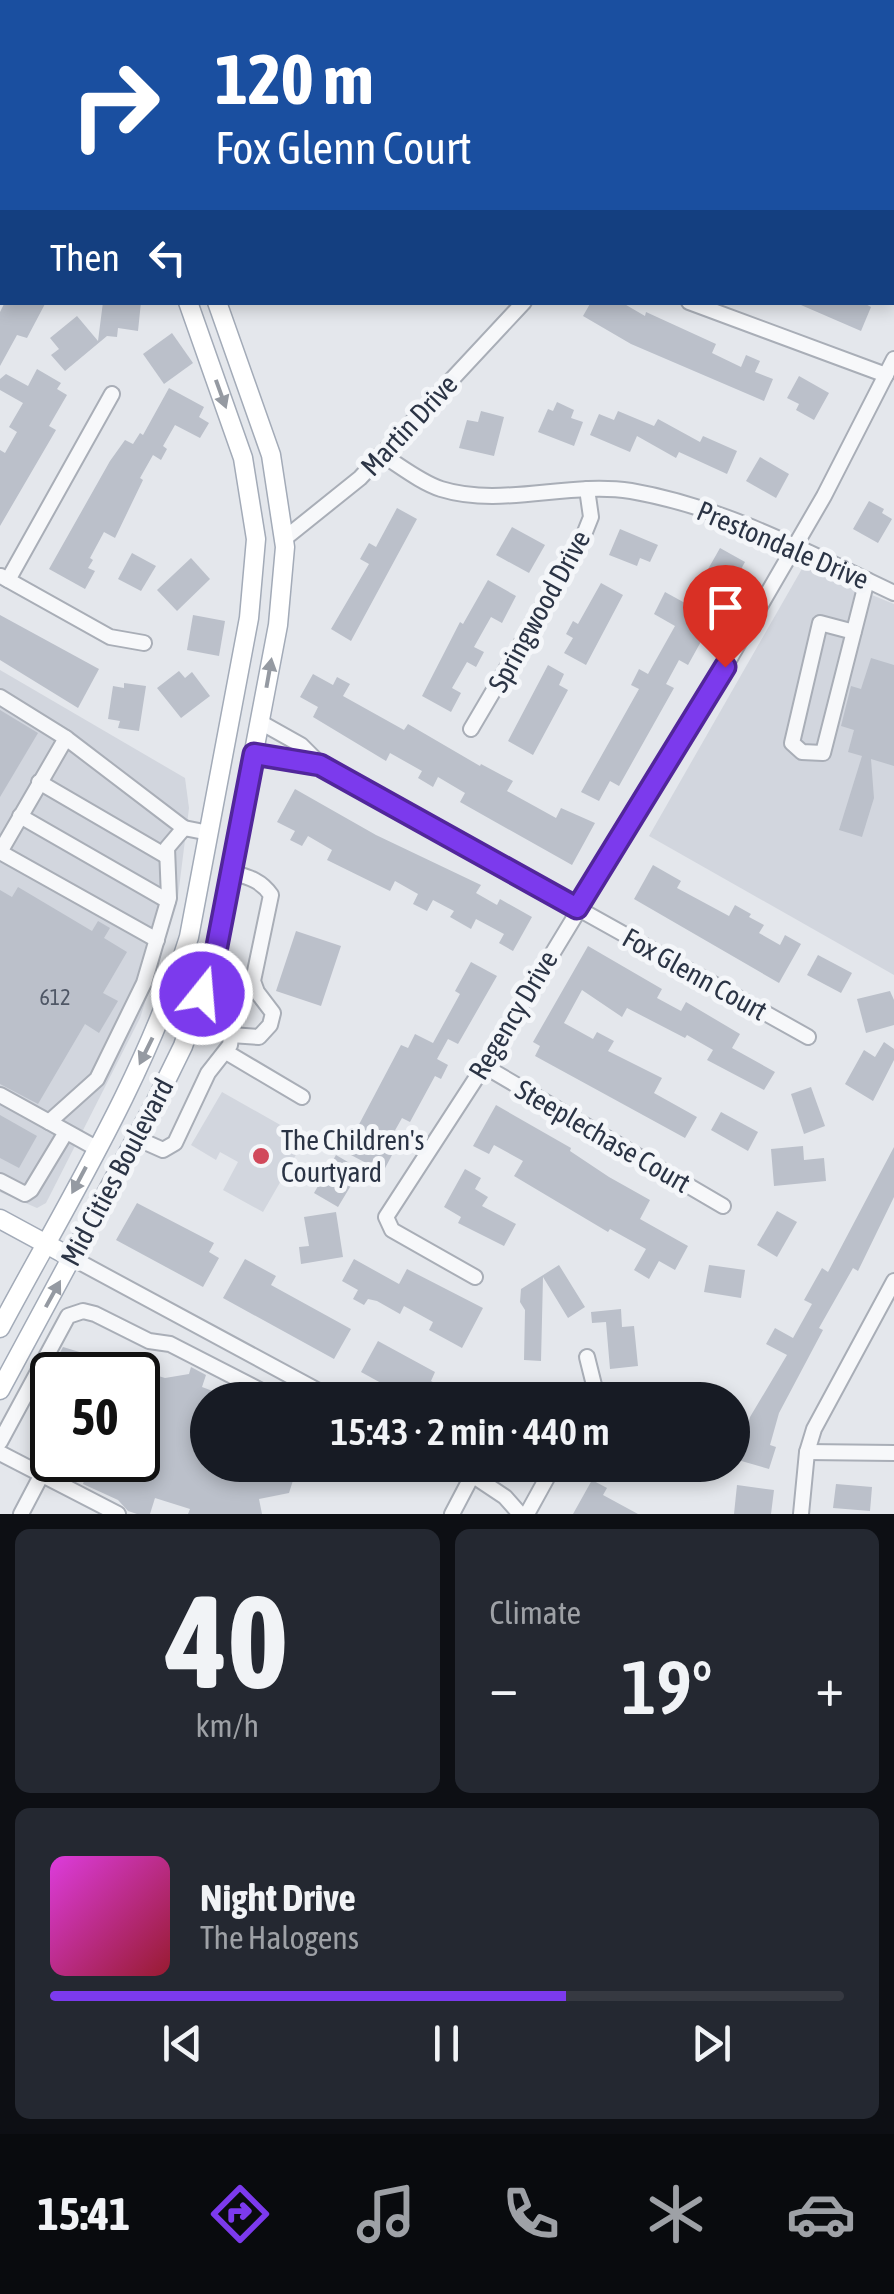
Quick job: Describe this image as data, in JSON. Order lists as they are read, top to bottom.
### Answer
{
  "streets": {
    "main road": ["Mid Cities Boulevard"],
    "street": [
      "Martin Drive",
      "Prestondale Drive",
      "Springwood Drive",
      "Fox Glenn Court",
      "Regency Drive",
      "Steeplechase Court"
    ]
  },
  "crossings": [
    ["Martin Drive", "Prestondale Drive"],
    ["Martin Drive", "Mid Cities Boulevard"],
    ["Prestondale Drive", "Springwood Drive"],
    ["Prestondale Drive", "Regency Drive"],
    ["Fox Glenn Court", "Regency Drive"],
    ["Fox Glenn Court", "Mid Cities Boulevard"],
    ["Regency Drive", "Steeplechase Court"]
  ],
  "places": ["The Children's Courtyard"],
  "house_numbers": ["612"],
  "page": {
    "turn": ["120 m", "Fox Glenn Court"],
    "then": "Then",
    "limit": "50",
    "trip": "15:43 · 2 min · 440 m",
    "tile": [
      ["40", "km/h"],
      "Climate"
    ],
    "heat": ["−", "19°", "+"],
    "song": ["Night Drive", "The Halogens"],
    "tabs": "15:41"
  }
}
